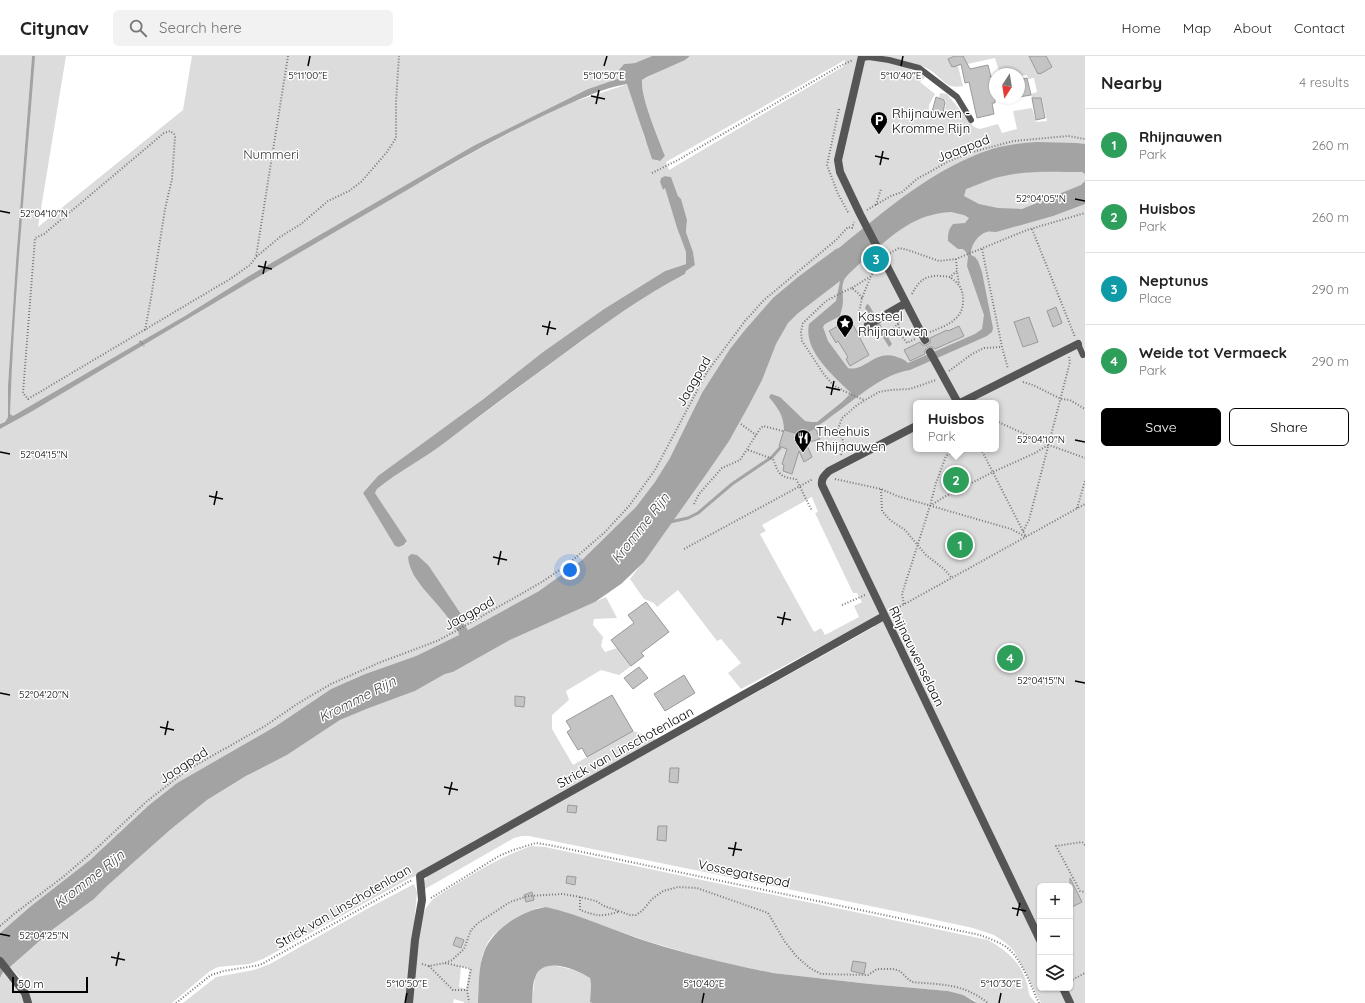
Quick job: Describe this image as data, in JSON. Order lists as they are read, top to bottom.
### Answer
{
  "streets": {
    "street": ["Rhijnauwenselaan", "Strick van Linschotenlaan"],
    "path": ["Jaagpad", "Vossegatsepad"]
  },
  "crossings": [
    ["Rhijnauwenselaan", "Strick van Linschotenlaan"]
  ],
  "water": ["Kromme Rijn"],
  "parks": ["Nummeri"],
  "places": {
    "parking": ["Rhijnauwen - Kromme Rijn"],
    "place": ["Kasteel Rhijnauwen"],
    "restaurant": ["Theehuis Rhijnauwen"]
  },
  "scale_bar": "50 m",
  "north": "bottom",
  "page": {
    "header": "Citynav",
    "search": "Search here",
    "nav": [
      "Home",
      "Map",
      "About",
      "Contact"
    ],
    "heading": ["Nearby", "4 results"],
    "list": [
      {
        "mark": "1",
        "name": "Rhijnauwen",
        "note": "Park",
        "value": "260 m"
      },
      {
        "mark": "2",
        "name": "Huisbos",
        "note": "Park",
        "value": "260 m"
      },
      {
        "mark": "3",
        "name": "Neptunus",
        "note": "Place",
        "value": "290 m"
      },
      {
        "mark": "4",
        "name": "Weide tot Vermaeck",
        "note": "Park",
        "value": "290 m"
      }
    ],
    "pins": [
      "3",
      "2",
      "1",
      "4"
    ],
    "buttons": ["Save", "Share"],
    "popup": ["Huisbos", "Park"],
    "map_buttons": ["+", "−"],
    "scale": "50 m"
  },
  "coordinates": [
    "5°11'00\"E",
    "5°10'50\"E",
    "5°10'40\"E",
    "52°04'05\"N",
    "52°04'10\"N",
    "52°04'15\"N",
    "52°04'20\"N",
    "52°04'25\"N",
    "5°10'30\"E"
  ]
}
